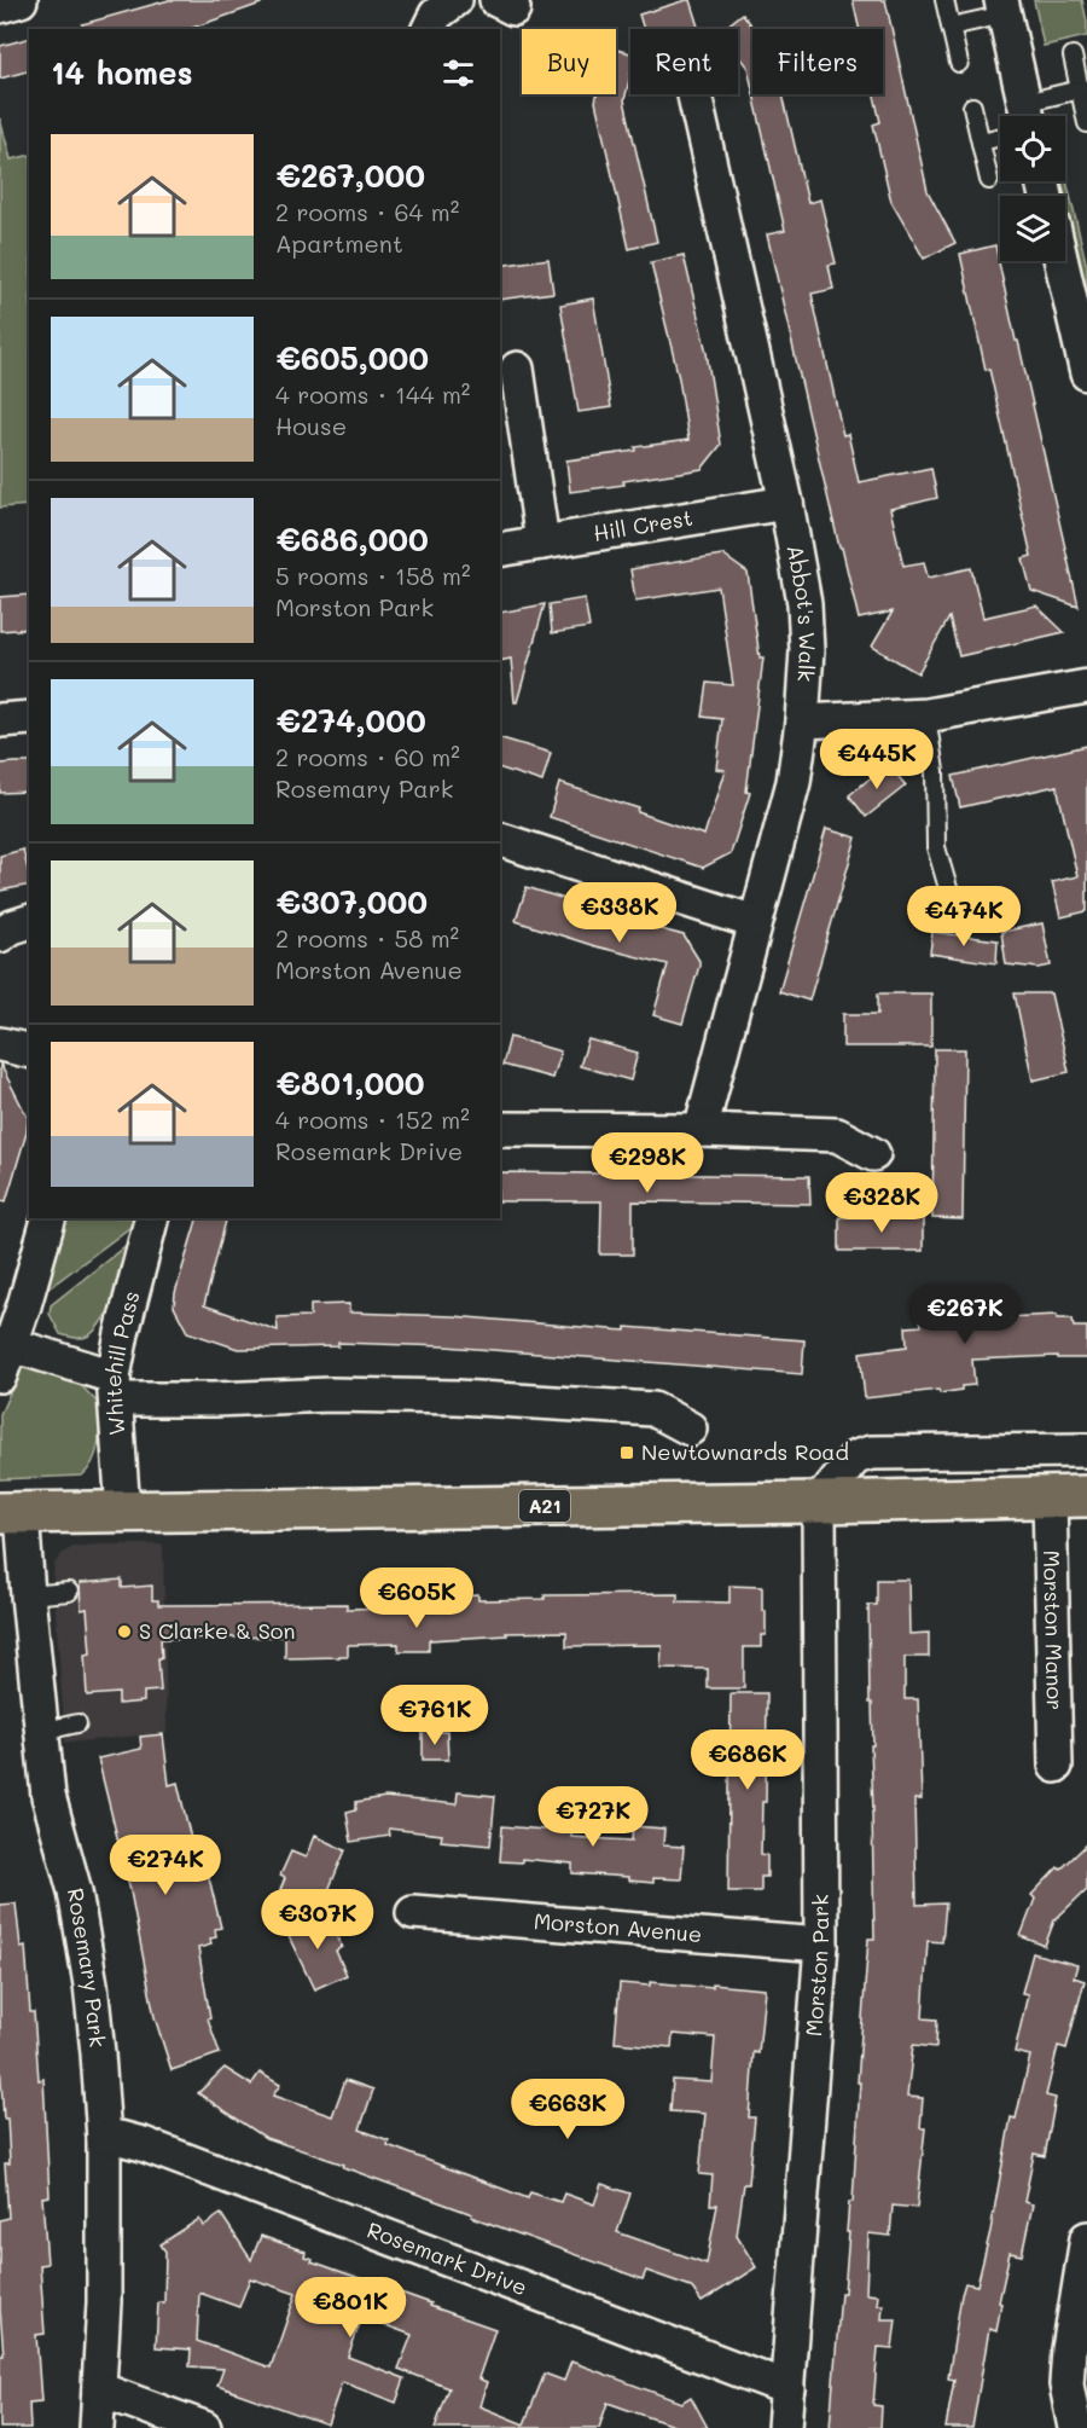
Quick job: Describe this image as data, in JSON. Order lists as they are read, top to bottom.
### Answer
{
  "streets": {
    "main road": ["A21"],
    "street": [
      "Hill Crest",
      "Abbot's Walk",
      "Whitehill Pass",
      "Morston Manor",
      "Morston Avenue",
      "Morston Park",
      "Rosemary Park",
      "Rosemark Drive"
    ]
  },
  "crossings": [
    ["Hill Crest", "Abbot's Walk"],
    ["Whitehill Pass", "A21"],
    ["A21", "Morston Manor"],
    ["A21", "Morston Park"],
    ["A21", "Rosemary Park"],
    ["Morston Avenue", "Morston Park"],
    ["Morston Park", "Rosemark Drive"],
    ["Rosemary Park", "Rosemark Drive"]
  ],
  "places": {
    "transit": ["Newtownards Road"],
    "other": ["S Clarke & Son"]
  },
  "page": {
    "chip": ["Buy", "Rent", "Filters"],
    "heading": "14 homes",
    "list": [
      {
        "name": "€267,000",
        "note": "2 rooms · 64 m² · Apartment"
      },
      {
        "name": "€605,000",
        "note": "4 rooms · 144 m² · House"
      },
      {
        "name": "€686,000",
        "note": "5 rooms · 158 m² · Morston Park"
      },
      {
        "name": "€274,000",
        "note": "2 rooms · 60 m² · Rosemary Park"
      },
      {
        "name": "€307,000",
        "note": "2 rooms · 58 m² · Morston Avenue"
      },
      {
        "name": "€801,000",
        "note": "4 rooms · 152 m² · Rosemark Drive"
      }
    ],
    "price": [
      "€445K",
      "€338K",
      "€474K",
      "€298K",
      "€328K",
      "€267K",
      "€605K",
      "€761K",
      "€686K",
      "€727K",
      "€274K",
      "€307K",
      "€663K",
      "€801K"
    ]
  }
}
